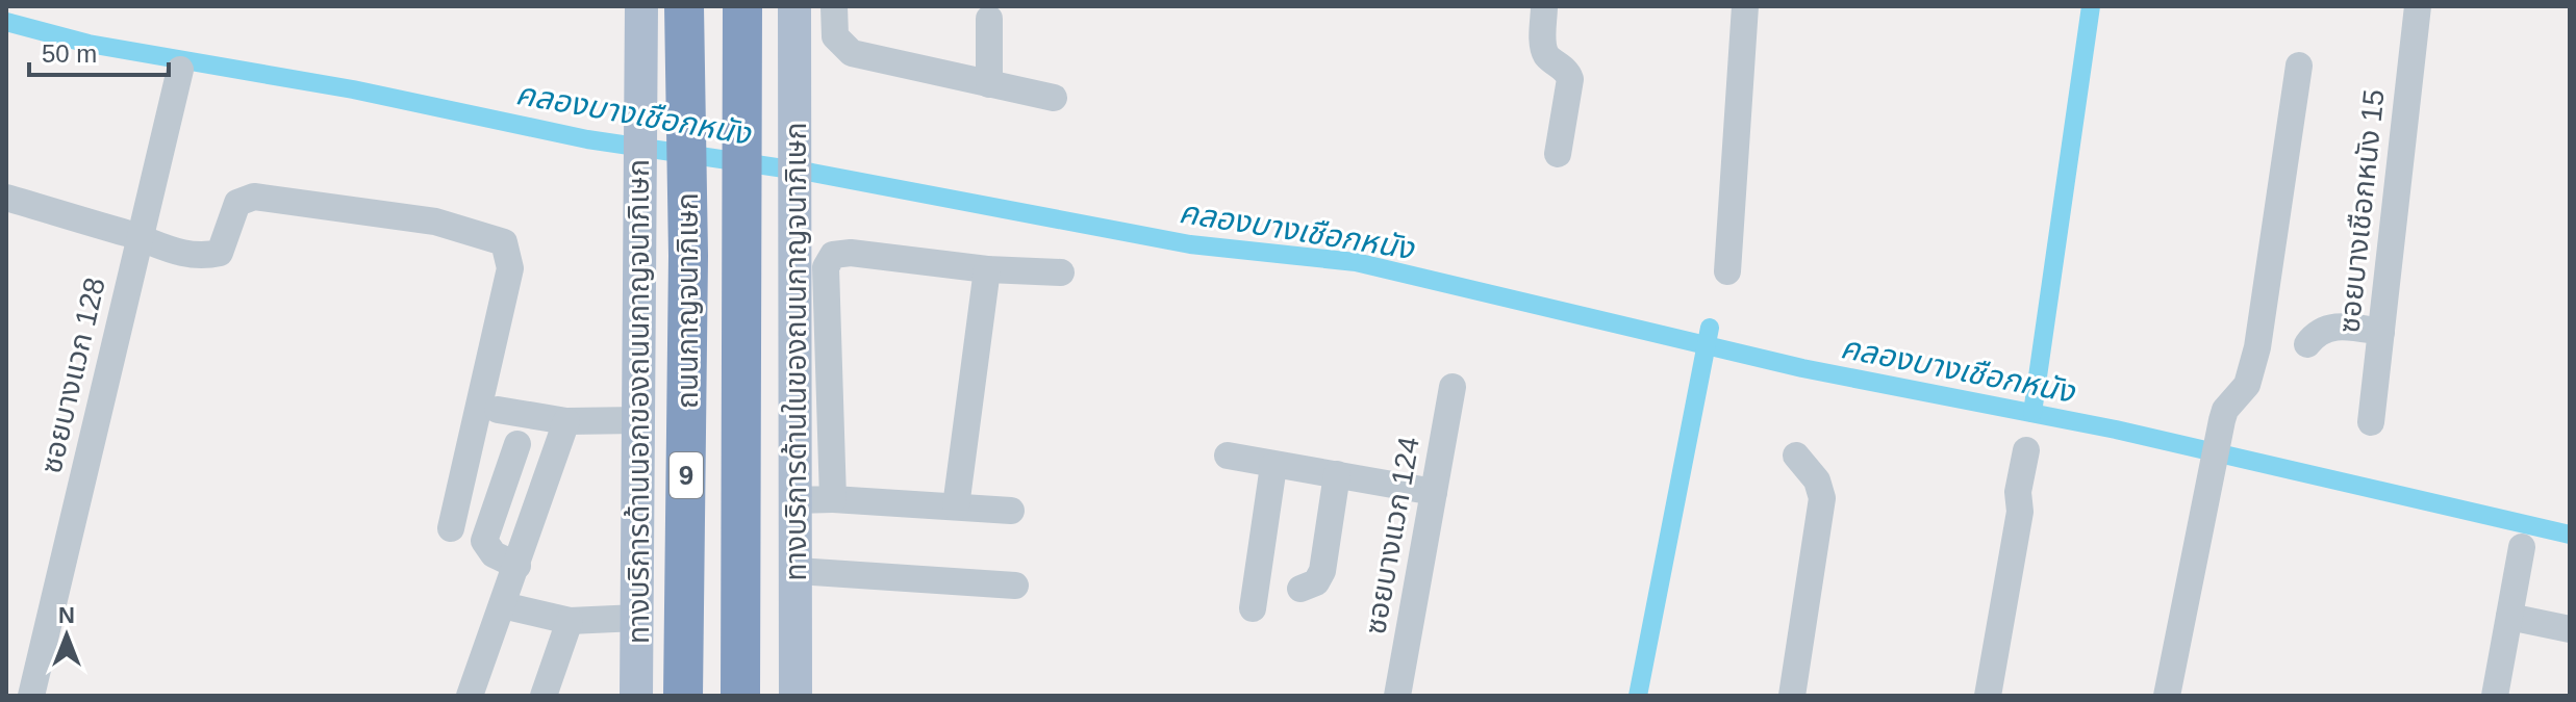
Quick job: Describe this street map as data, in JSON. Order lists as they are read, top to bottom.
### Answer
{
  "streets": {
    "highway": ["ถนนกาญจนาภิเษก", "9"],
    "main road": ["ทางบริการด้านในของถนนกาญจนาภิเษก", "ทางบริการด้านนอกของถนนกาญจนาภิเษก"],
    "street": ["ซอยบางเชือกหนัง 15", "ซอยบางแวก 128", "ซอยบางแวก 124"]
  },
  "water": ["คลองบางเชือกหนัง"],
  "scale_bar": "50 m",
  "north": "top"
}
